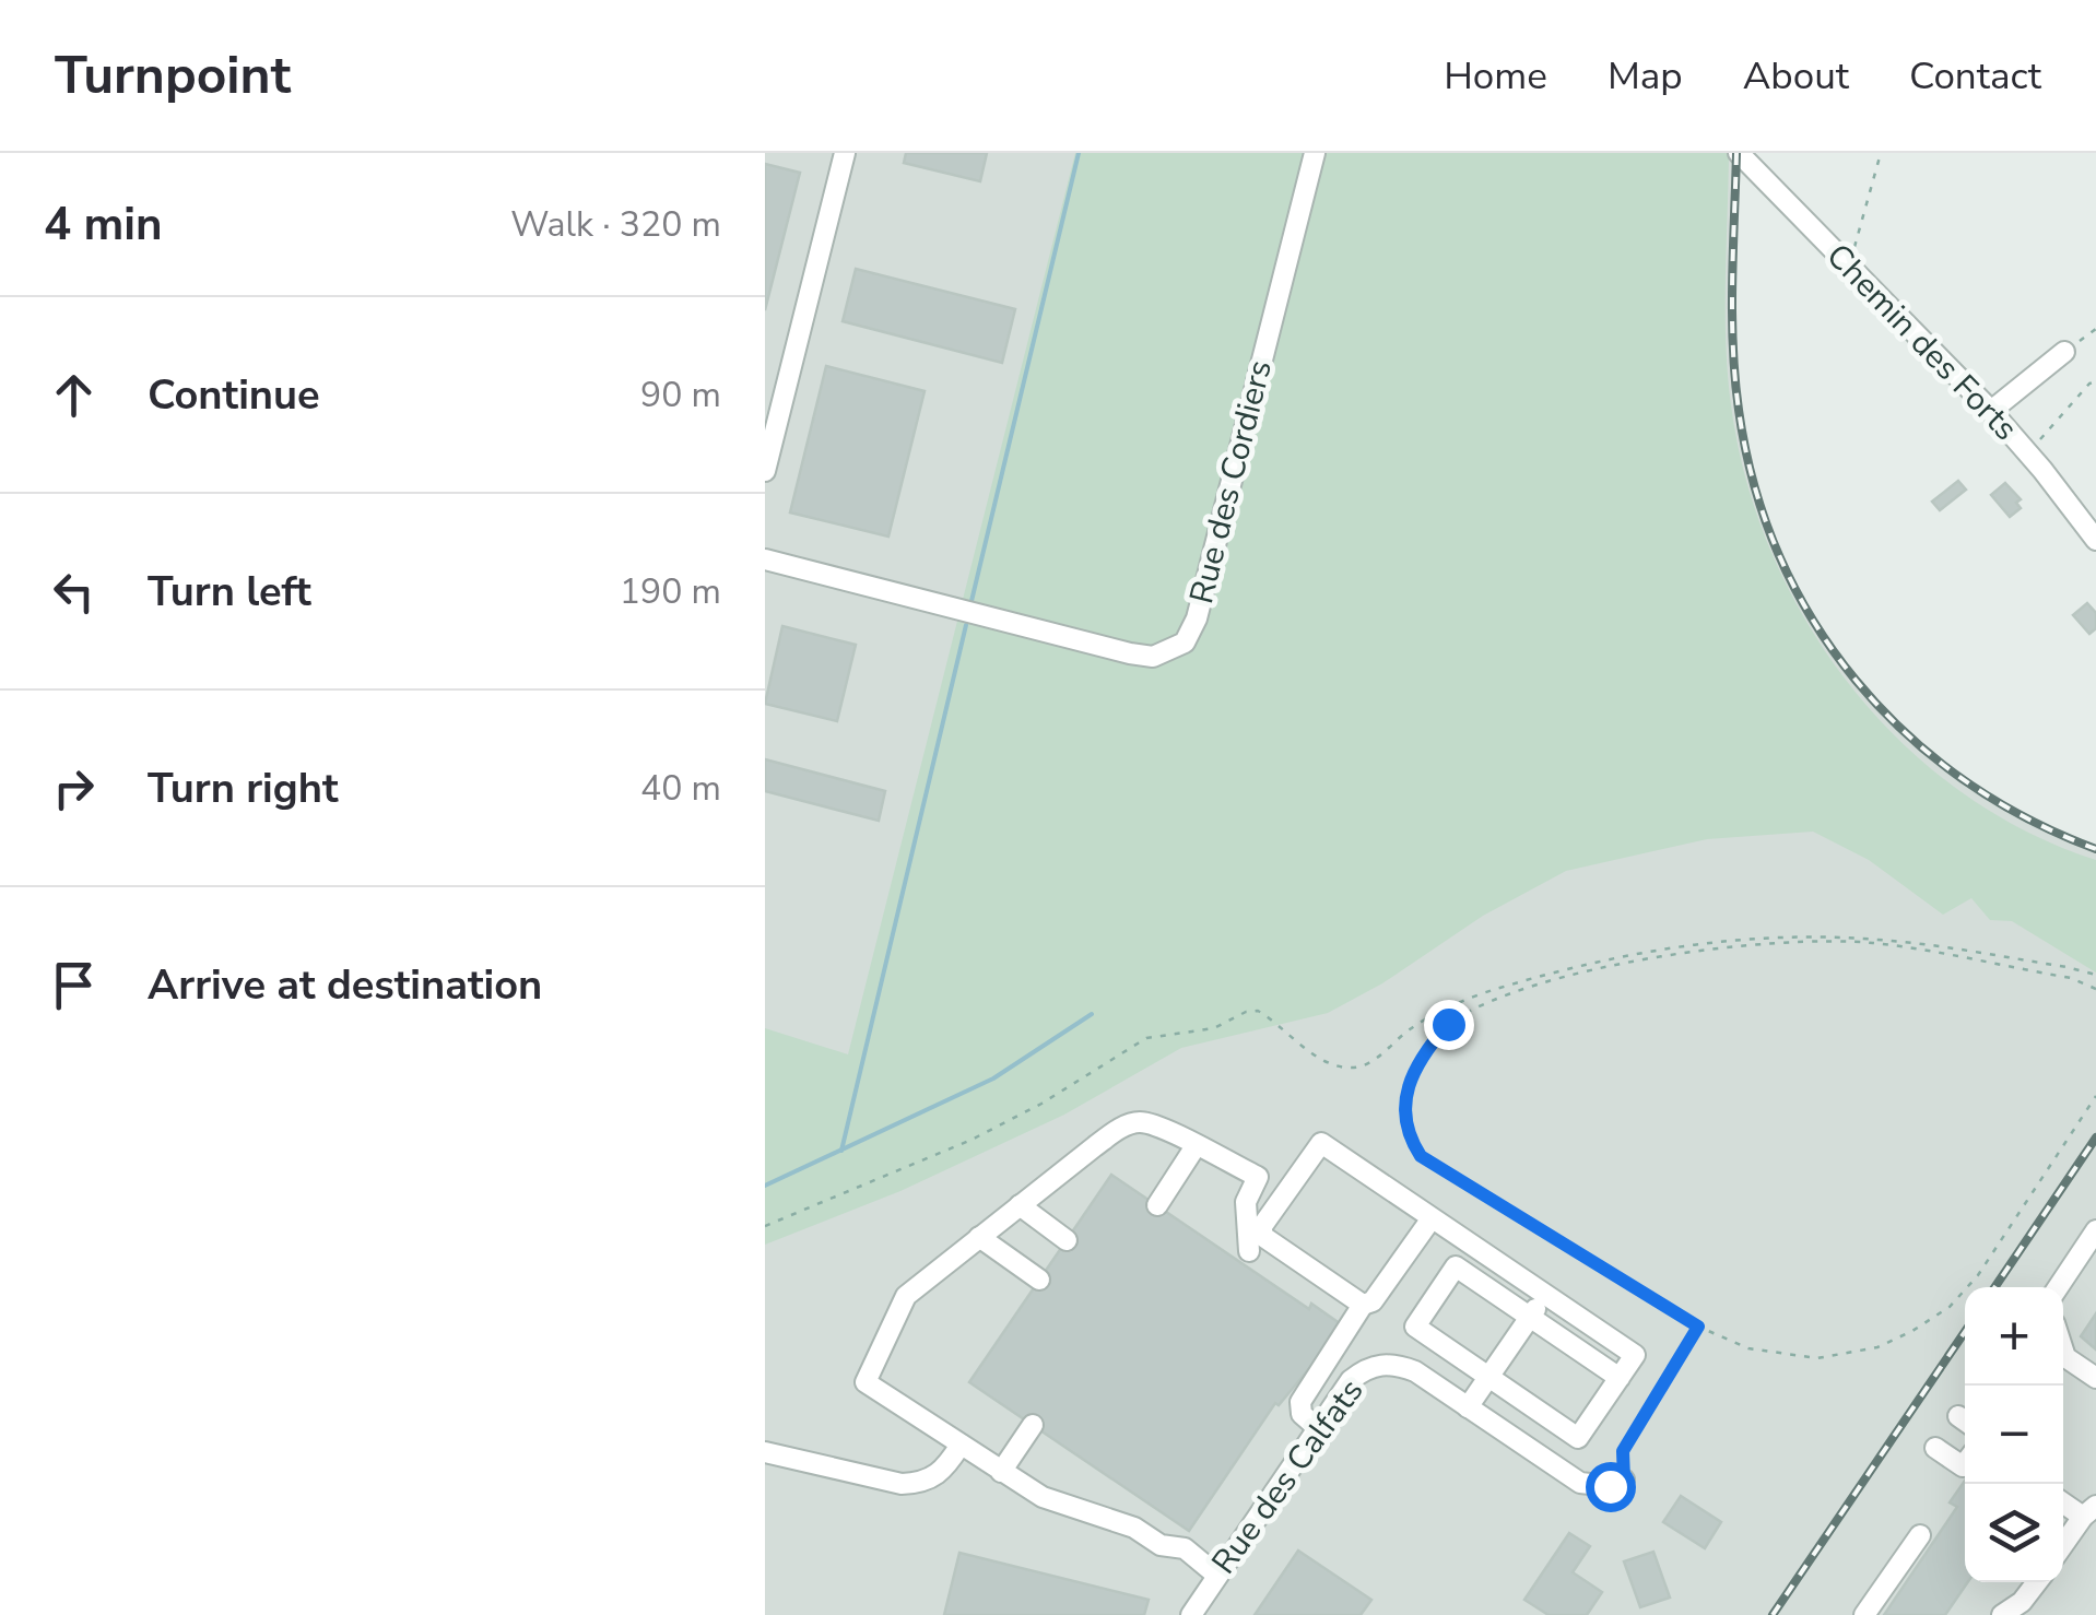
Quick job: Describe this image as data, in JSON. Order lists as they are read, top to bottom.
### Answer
{
  "streets": {
    "street": ["Chemin des Forts", "Rue des Cordiers", "Rue des Calfats"]
  },
  "page": {
    "header": "Turnpoint",
    "nav": [
      "Home",
      "Map",
      "About",
      "Contact"
    ],
    "heading": ["4 min", "Walk · 320 m"],
    "list": [
      ["Continue", "90 m"],
      ["Turn left", "190 m"],
      ["Turn right", "40 m"],
      "Arrive at destination"
    ],
    "map_buttons": ["+", "−"]
  }
}
